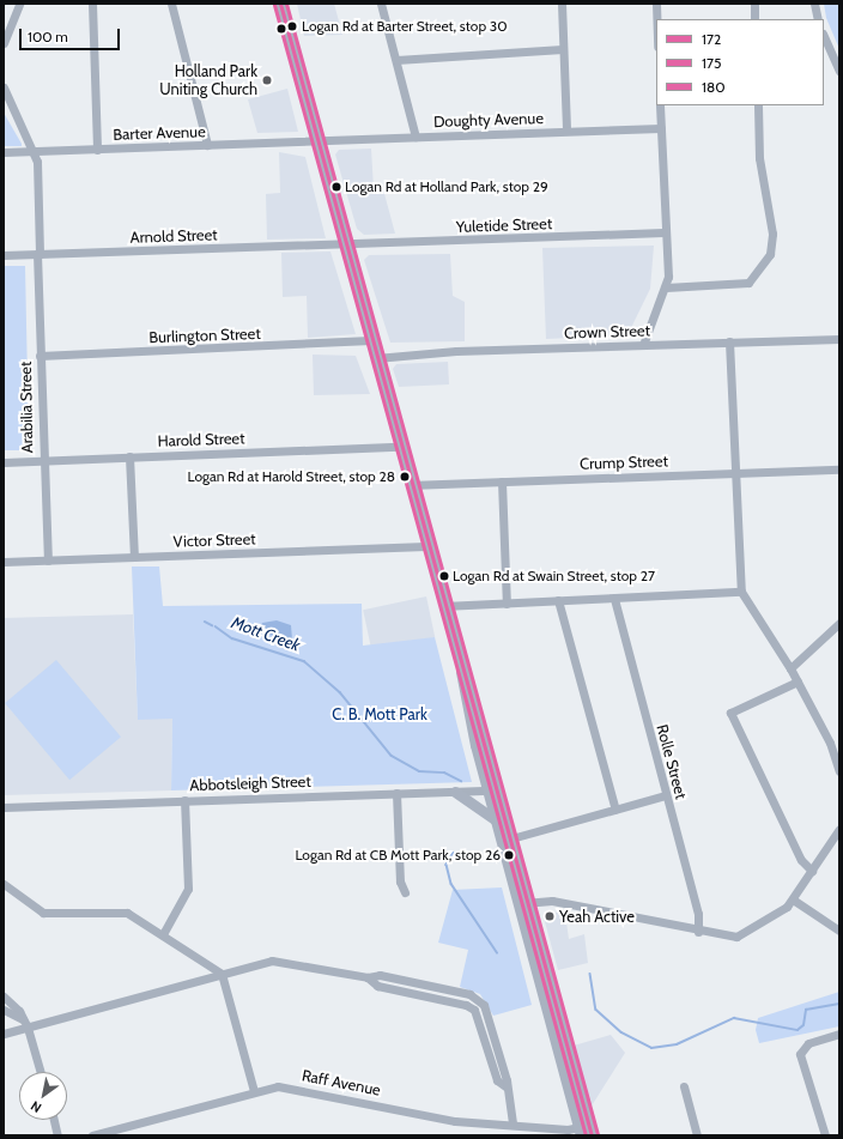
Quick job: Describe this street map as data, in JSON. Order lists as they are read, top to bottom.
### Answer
{
  "streets": {
    "street": [
      "Doughty Avenue",
      "Barter Avenue",
      "Yuletide Street",
      "Arnold Street",
      "Crown Street",
      "Burlington Street",
      "Arabilia Street",
      "Harold Street",
      "Crump Street",
      "Victor Street",
      "Rolle Street",
      "Abbotsleigh Street",
      "Raff Avenue"
    ]
  },
  "crossings": [
    ["Doughty Avenue", "Barter Avenue"],
    ["Barter Avenue", "Arabilia Street"],
    ["Yuletide Street", "Arnold Street"],
    ["Arnold Street", "Arabilia Street"],
    ["Burlington Street", "Arabilia Street"],
    ["Arabilia Street", "Harold Street"],
    ["Arabilia Street", "Victor Street"]
  ],
  "water": ["Mott Creek"],
  "parks": ["C. B. Mott Park"],
  "places": [
    "Logan Rd at Barter Street, stop 30",
    "Holland Park Uniting Church",
    "Logan Rd at Holland Park, stop 29",
    "Logan Rd at Harold Street, stop 28",
    "Logan Rd at Swain Street, stop 27",
    "Logan Rd at CB Mott Park, stop 26",
    "Yeah Active"
  ],
  "lines": ["transit line 172", "transit line 180", "transit line 175"],
  "legend": ["172", "175", "180"],
  "scale_bar": "100 m",
  "north": "bottom left"
}
